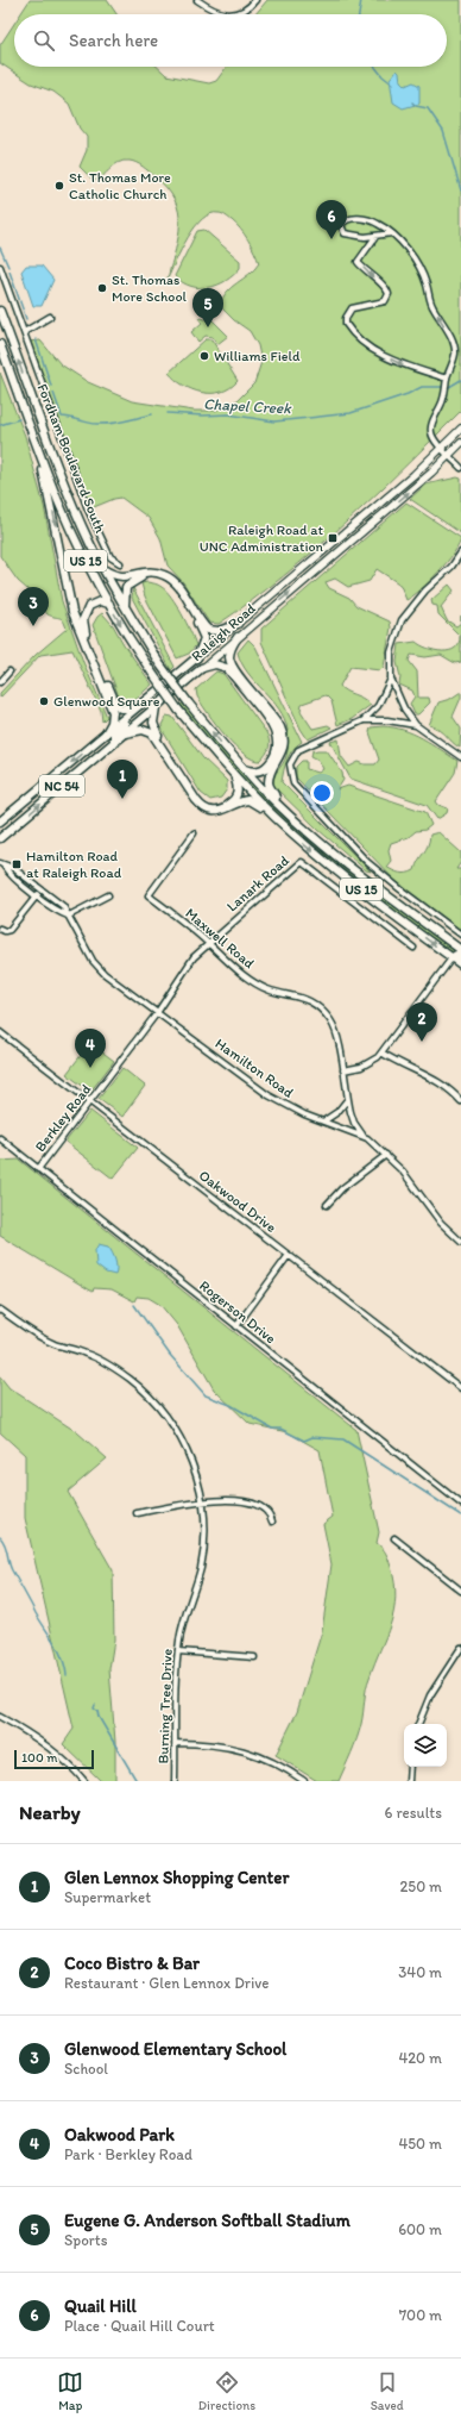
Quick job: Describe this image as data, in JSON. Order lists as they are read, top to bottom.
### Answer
{
  "streets": {
    "main road": [
      "Fordham Boulevard South",
      "US 15",
      "Raleigh Road",
      "NC 54"
    ],
    "street": [
      "Lanark Road",
      "Maxwell Road",
      "Hamilton Road",
      "Berkley Road",
      "Oakwood Drive",
      "Rogerson Drive",
      "Burning Tree Drive"
    ]
  },
  "crossings": [
    ["Fordham Boulevard South", "US 15"],
    ["Lanark Road", "Maxwell Road"],
    ["Lanark Road", "Hamilton Road"],
    ["Lanark Road", "Berkley Road"],
    ["Maxwell Road", "Hamilton Road"],
    ["Hamilton Road", "Berkley Road"],
    ["Berkley Road", "Oakwood Drive"],
    ["Berkley Road", "Rogerson Drive"]
  ],
  "water": ["Chapel Creek"],
  "places": {
    "other": [
      "St. Thomas More Catholic Church",
      "St. Thomas More School",
      "Williams Field",
      "Glenwood Square"
    ],
    "transit": ["Raleigh Road at UNC Administration", "Hamilton Road at Raleigh Road"]
  },
  "scale_bar": "100 m",
  "page": {
    "search": "Search here",
    "pins": [
      "6",
      "5",
      "3",
      "1",
      "2",
      "4"
    ],
    "scale": "100 m",
    "heading": ["Nearby", "6 results"],
    "list": [
      {
        "mark": "1",
        "name": "Glen Lennox Shopping Center",
        "note": "Supermarket",
        "value": "250 m"
      },
      {
        "mark": "2",
        "name": "Coco Bistro & Bar",
        "note": "Restaurant · Glen Lennox Drive",
        "value": "340 m"
      },
      {
        "mark": "3",
        "name": "Glenwood Elementary School",
        "note": "School",
        "value": "420 m"
      },
      {
        "mark": "4",
        "name": "Oakwood Park",
        "note": "Park · Berkley Road",
        "value": "450 m"
      },
      {
        "mark": "5",
        "name": "Eugene G. Anderson Softball Stadium",
        "note": "Sports",
        "value": "600 m"
      },
      {
        "mark": "6",
        "name": "Quail Hill",
        "note": "Place · Quail Hill Court",
        "value": "700 m"
      }
    ],
    "nav": ["Map", "Directions", "Saved"]
  }
}
